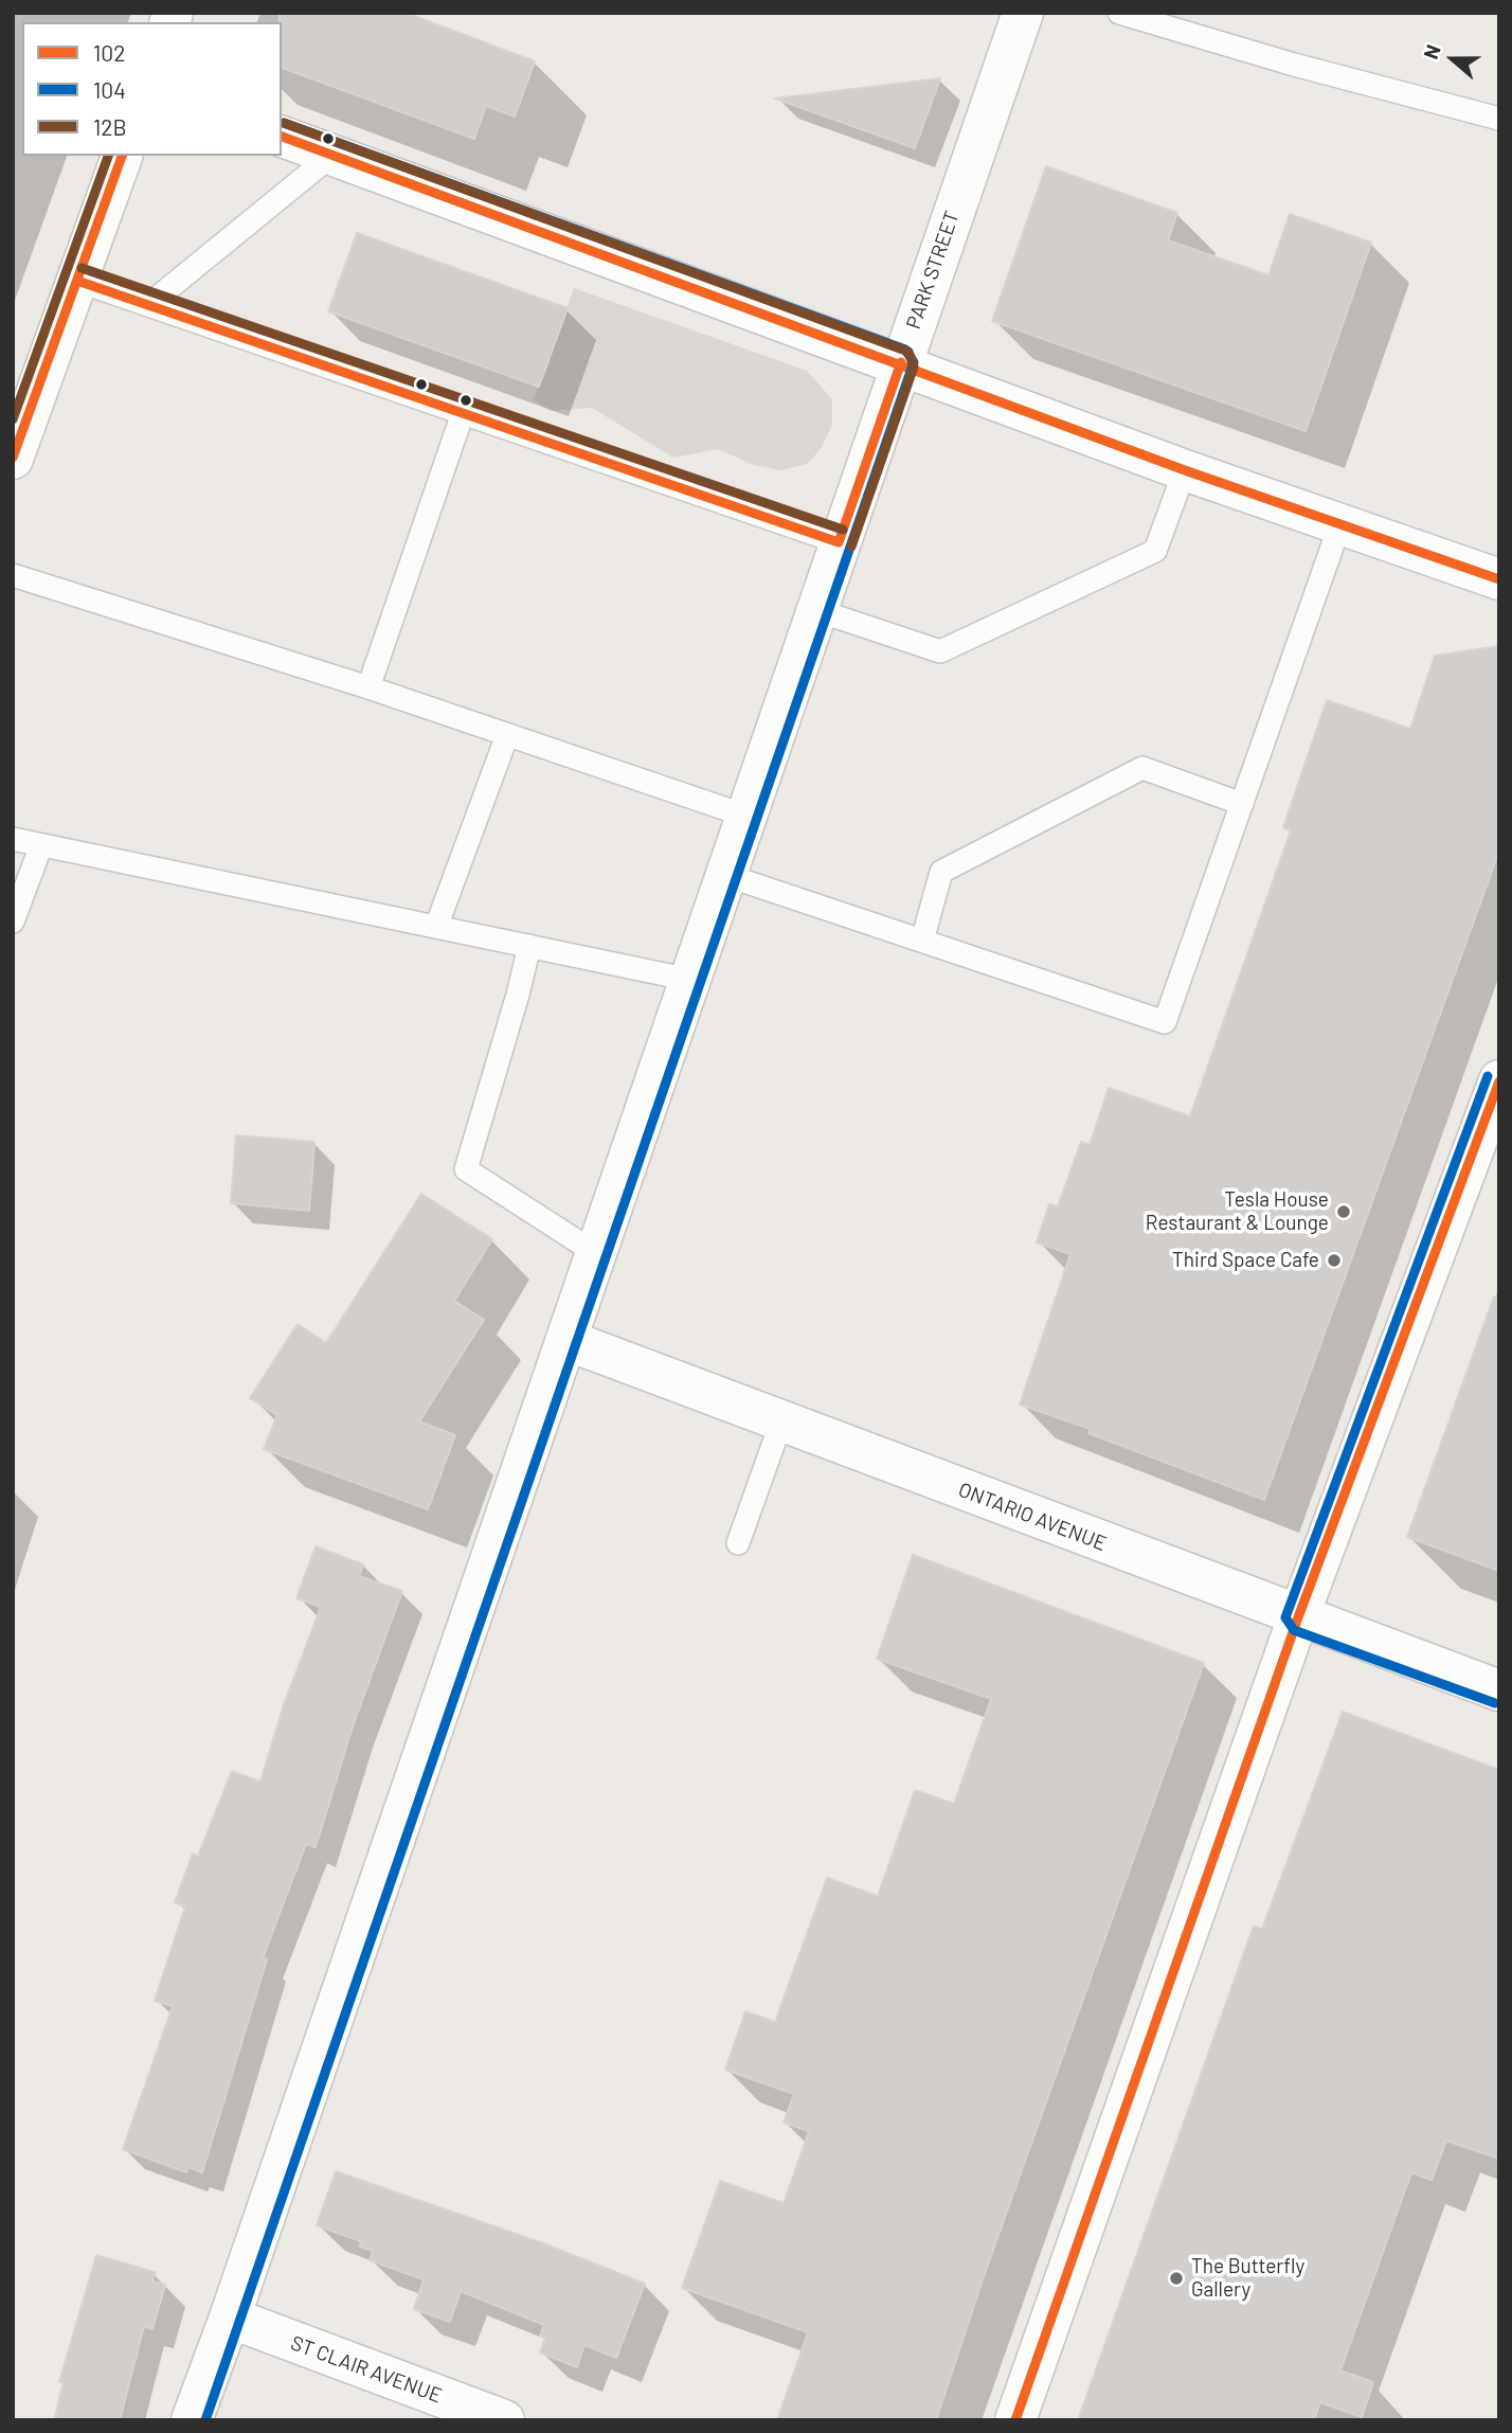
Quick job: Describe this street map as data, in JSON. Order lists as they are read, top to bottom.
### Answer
{
  "streets": {
    "street": ["PARK STREET", "ONTARIO AVENUE", "ST CLAIR AVENUE"]
  },
  "crossings": [
    ["PARK STREET", "ONTARIO AVENUE"],
    ["PARK STREET", "ST CLAIR AVENUE"]
  ],
  "places": ["Tesla House Restaurant & Lounge", "Third Space Cafe", "The Butterfly Gallery"],
  "lines": ["transit line 104", "transit line 12B", "transit line 102"],
  "legend": ["102", "104", "12B"],
  "north": "left"
}
